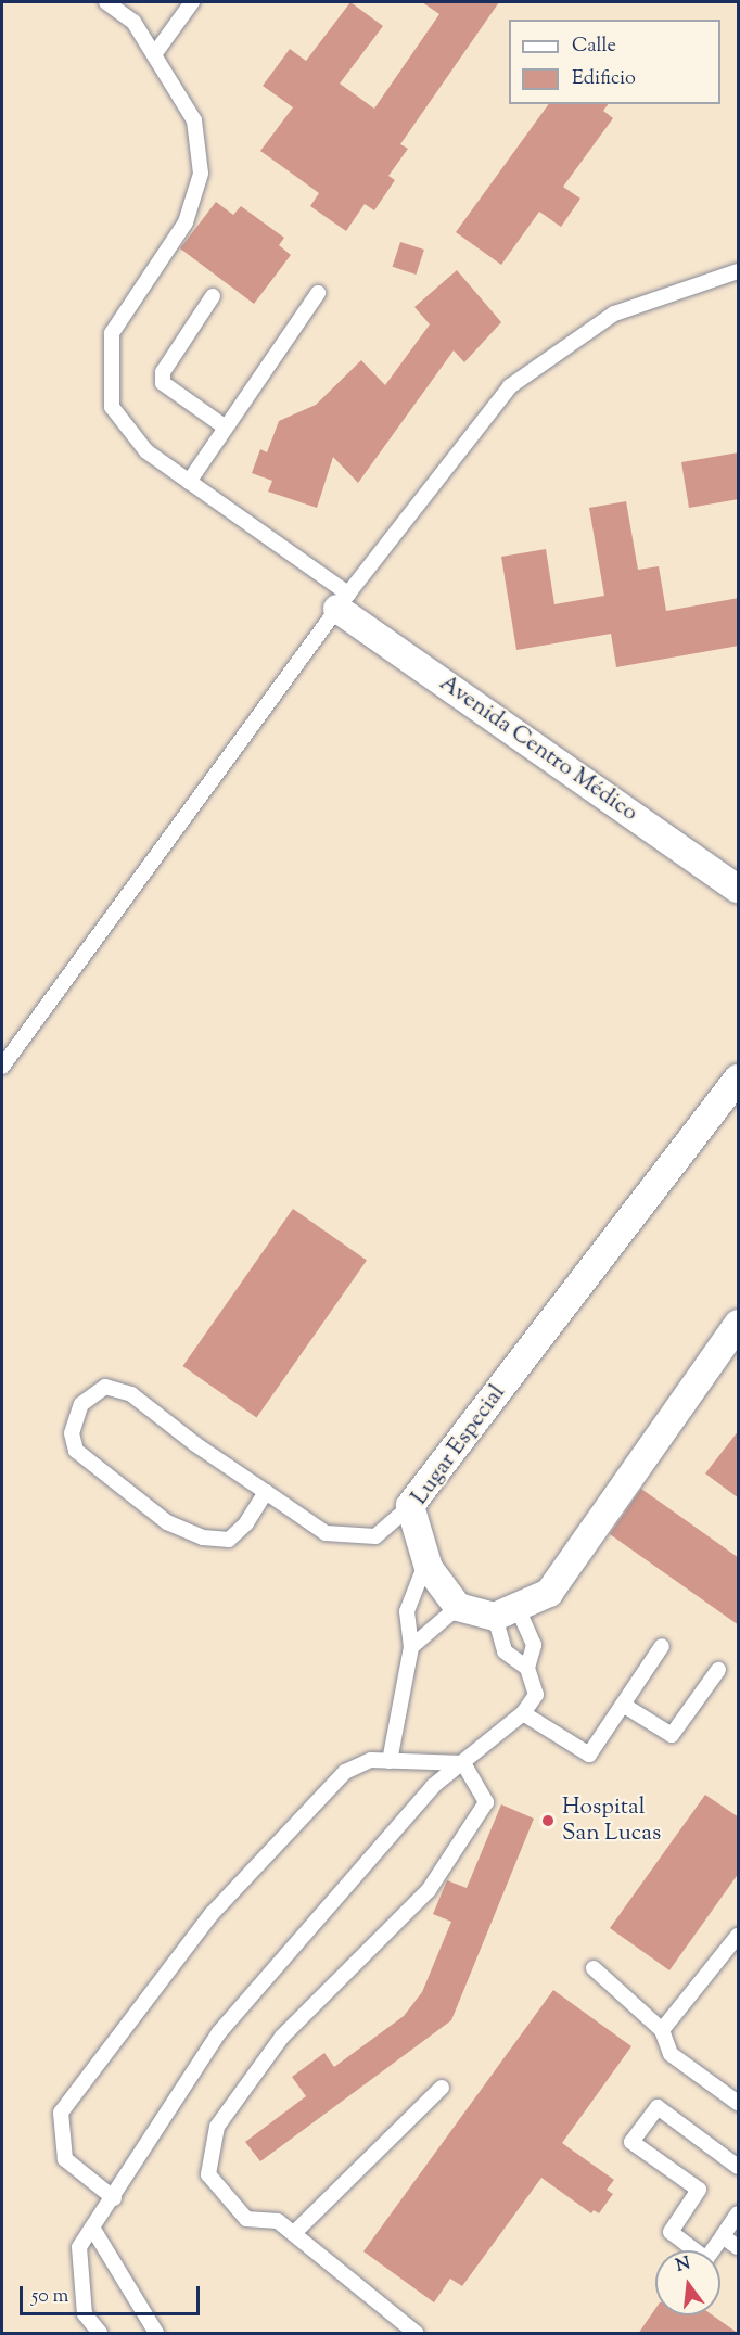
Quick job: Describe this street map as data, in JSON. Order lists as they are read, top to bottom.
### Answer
{
  "streets": {
    "street": ["Avenida Centro Médico", "Lugar Especial"]
  },
  "places": ["Hospital San Lucas"],
  "legend": ["Calle", "Edificio"],
  "scale_bar": "50 m",
  "north": "top"
}
